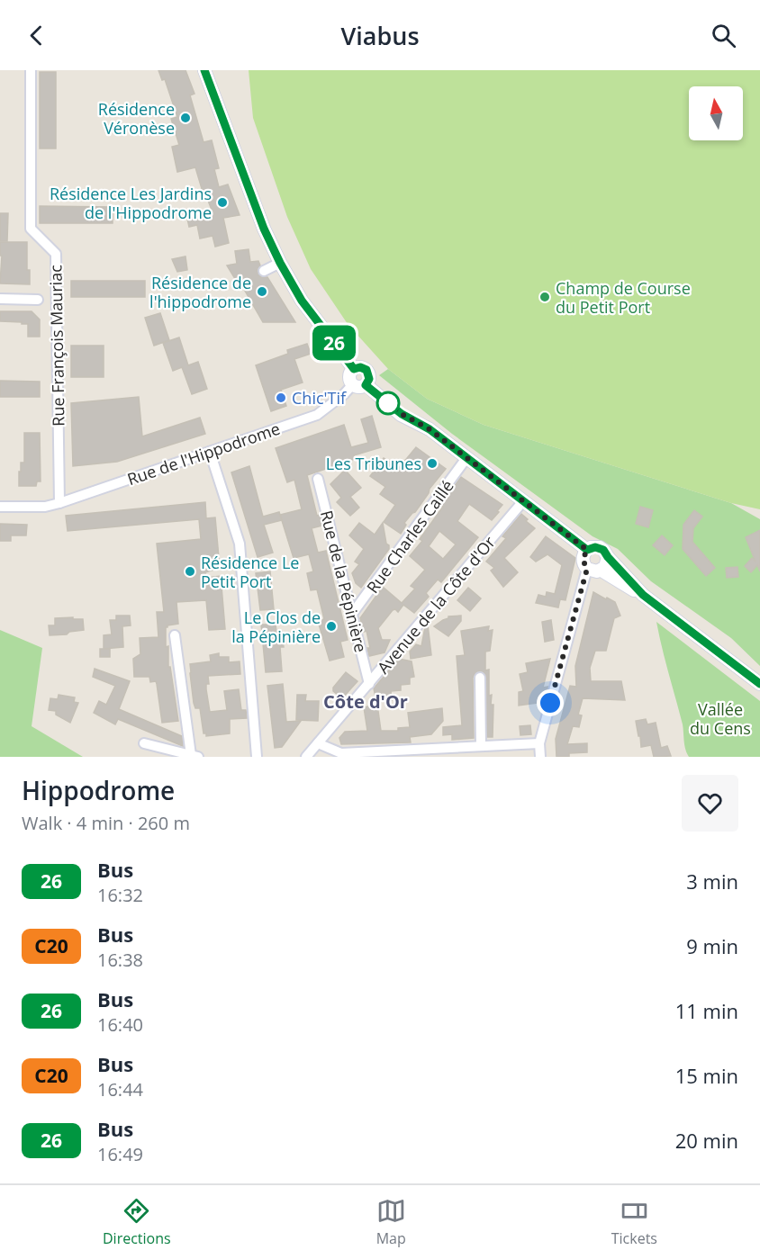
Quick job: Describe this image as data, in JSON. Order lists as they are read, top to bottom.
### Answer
{
  "streets": {
    "street": [
      "Rue François Mauriac",
      "Rue de l'Hippodrome",
      "Rue Charles Caillé",
      "Rue de la Pépinière",
      "Avenue de la Côte d'Or"
    ]
  },
  "crossings": [
    ["Rue François Mauriac", "Rue de l'Hippodrome"],
    ["Rue Charles Caillé", "Rue de la Pépinière"],
    ["Rue de la Pépinière", "Avenue de la Côte d'Or"]
  ],
  "districts": ["Côte d'Or"],
  "parks": ["Vallée du Cens"],
  "places": [
    "Résidence Véronèse",
    "Résidence Les Jardins de l'Hippodrome",
    "Résidence de l'hippodrome",
    "Champ de Course du Petit Port",
    "Chic'Tif",
    "Les Tribunes",
    "Résidence Le Petit Port",
    "Le Clos de la Pépinière"
  ],
  "lines": ["bus line 26"],
  "north": "top",
  "page": {
    "header": "Viabus",
    "on_map": "26",
    "heading": ["Hippodrome", "Walk · 4 min · 260 m"],
    "list": [
      {
        "mark": "26",
        "name": "Bus",
        "note": "16:32",
        "value": "3 min"
      },
      {
        "mark": "C20",
        "name": "Bus",
        "note": "16:38",
        "value": "9 min"
      },
      {
        "mark": "26",
        "name": "Bus",
        "note": "16:40",
        "value": "11 min"
      },
      {
        "mark": "C20",
        "name": "Bus",
        "note": "16:44",
        "value": "15 min"
      },
      {
        "mark": "26",
        "name": "Bus",
        "note": "16:49",
        "value": "20 min"
      }
    ],
    "tabs": ["Directions", "Map", "Tickets"]
  }
}
